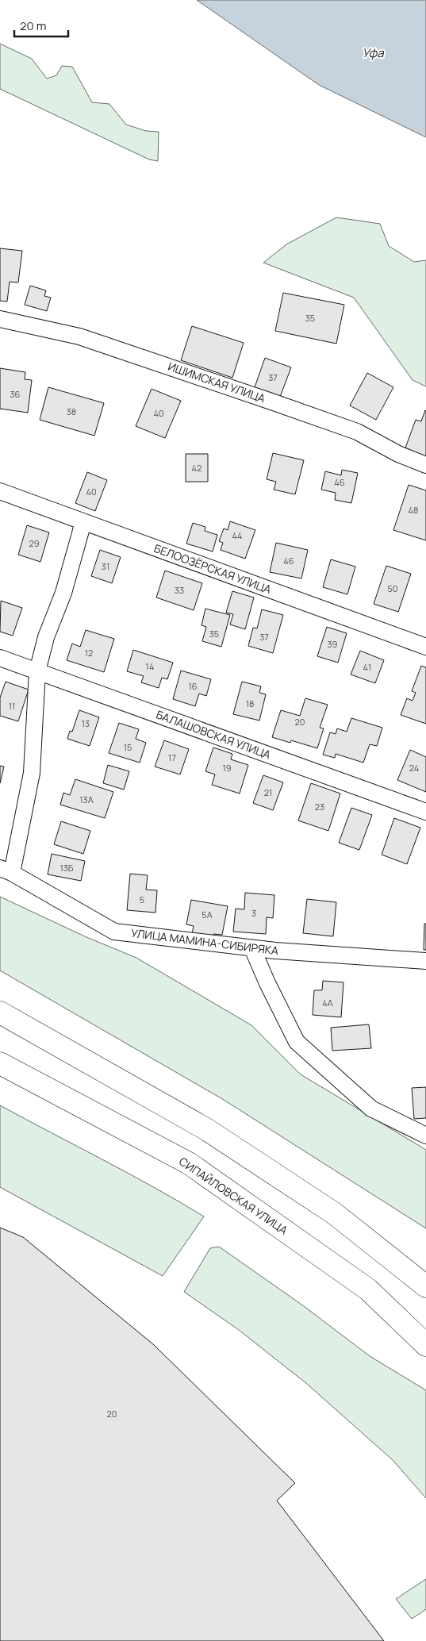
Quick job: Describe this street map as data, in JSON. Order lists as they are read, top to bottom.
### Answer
{
  "streets": {
    "main road": ["СИПАЙЛОВСКАЯ УЛИЦА"],
    "street": [
      "ИШИМСКАЯ УЛИЦА",
      "БЕЛООЗЁРСКАЯ УЛИЦА",
      "БАЛАШОВСКАЯ УЛИЦА",
      "УЛИЦА МАМИНА-СИБИРЯКА"
    ]
  },
  "water": ["Уфа"],
  "house_numbers": [
    "35",
    "37",
    "36",
    "38",
    "40",
    "42",
    "46",
    "40",
    "48",
    "44",
    "29",
    "46",
    "31",
    "50",
    "33",
    "35",
    "37",
    "39",
    "12",
    "14",
    "41",
    "16",
    "18",
    "11",
    "20",
    "13",
    "15",
    "17",
    "19",
    "24",
    "21",
    "13А",
    "23",
    "13Б",
    "5",
    "3",
    "5А",
    "4А",
    "20"
  ],
  "scale_bar": "20 m"
}
